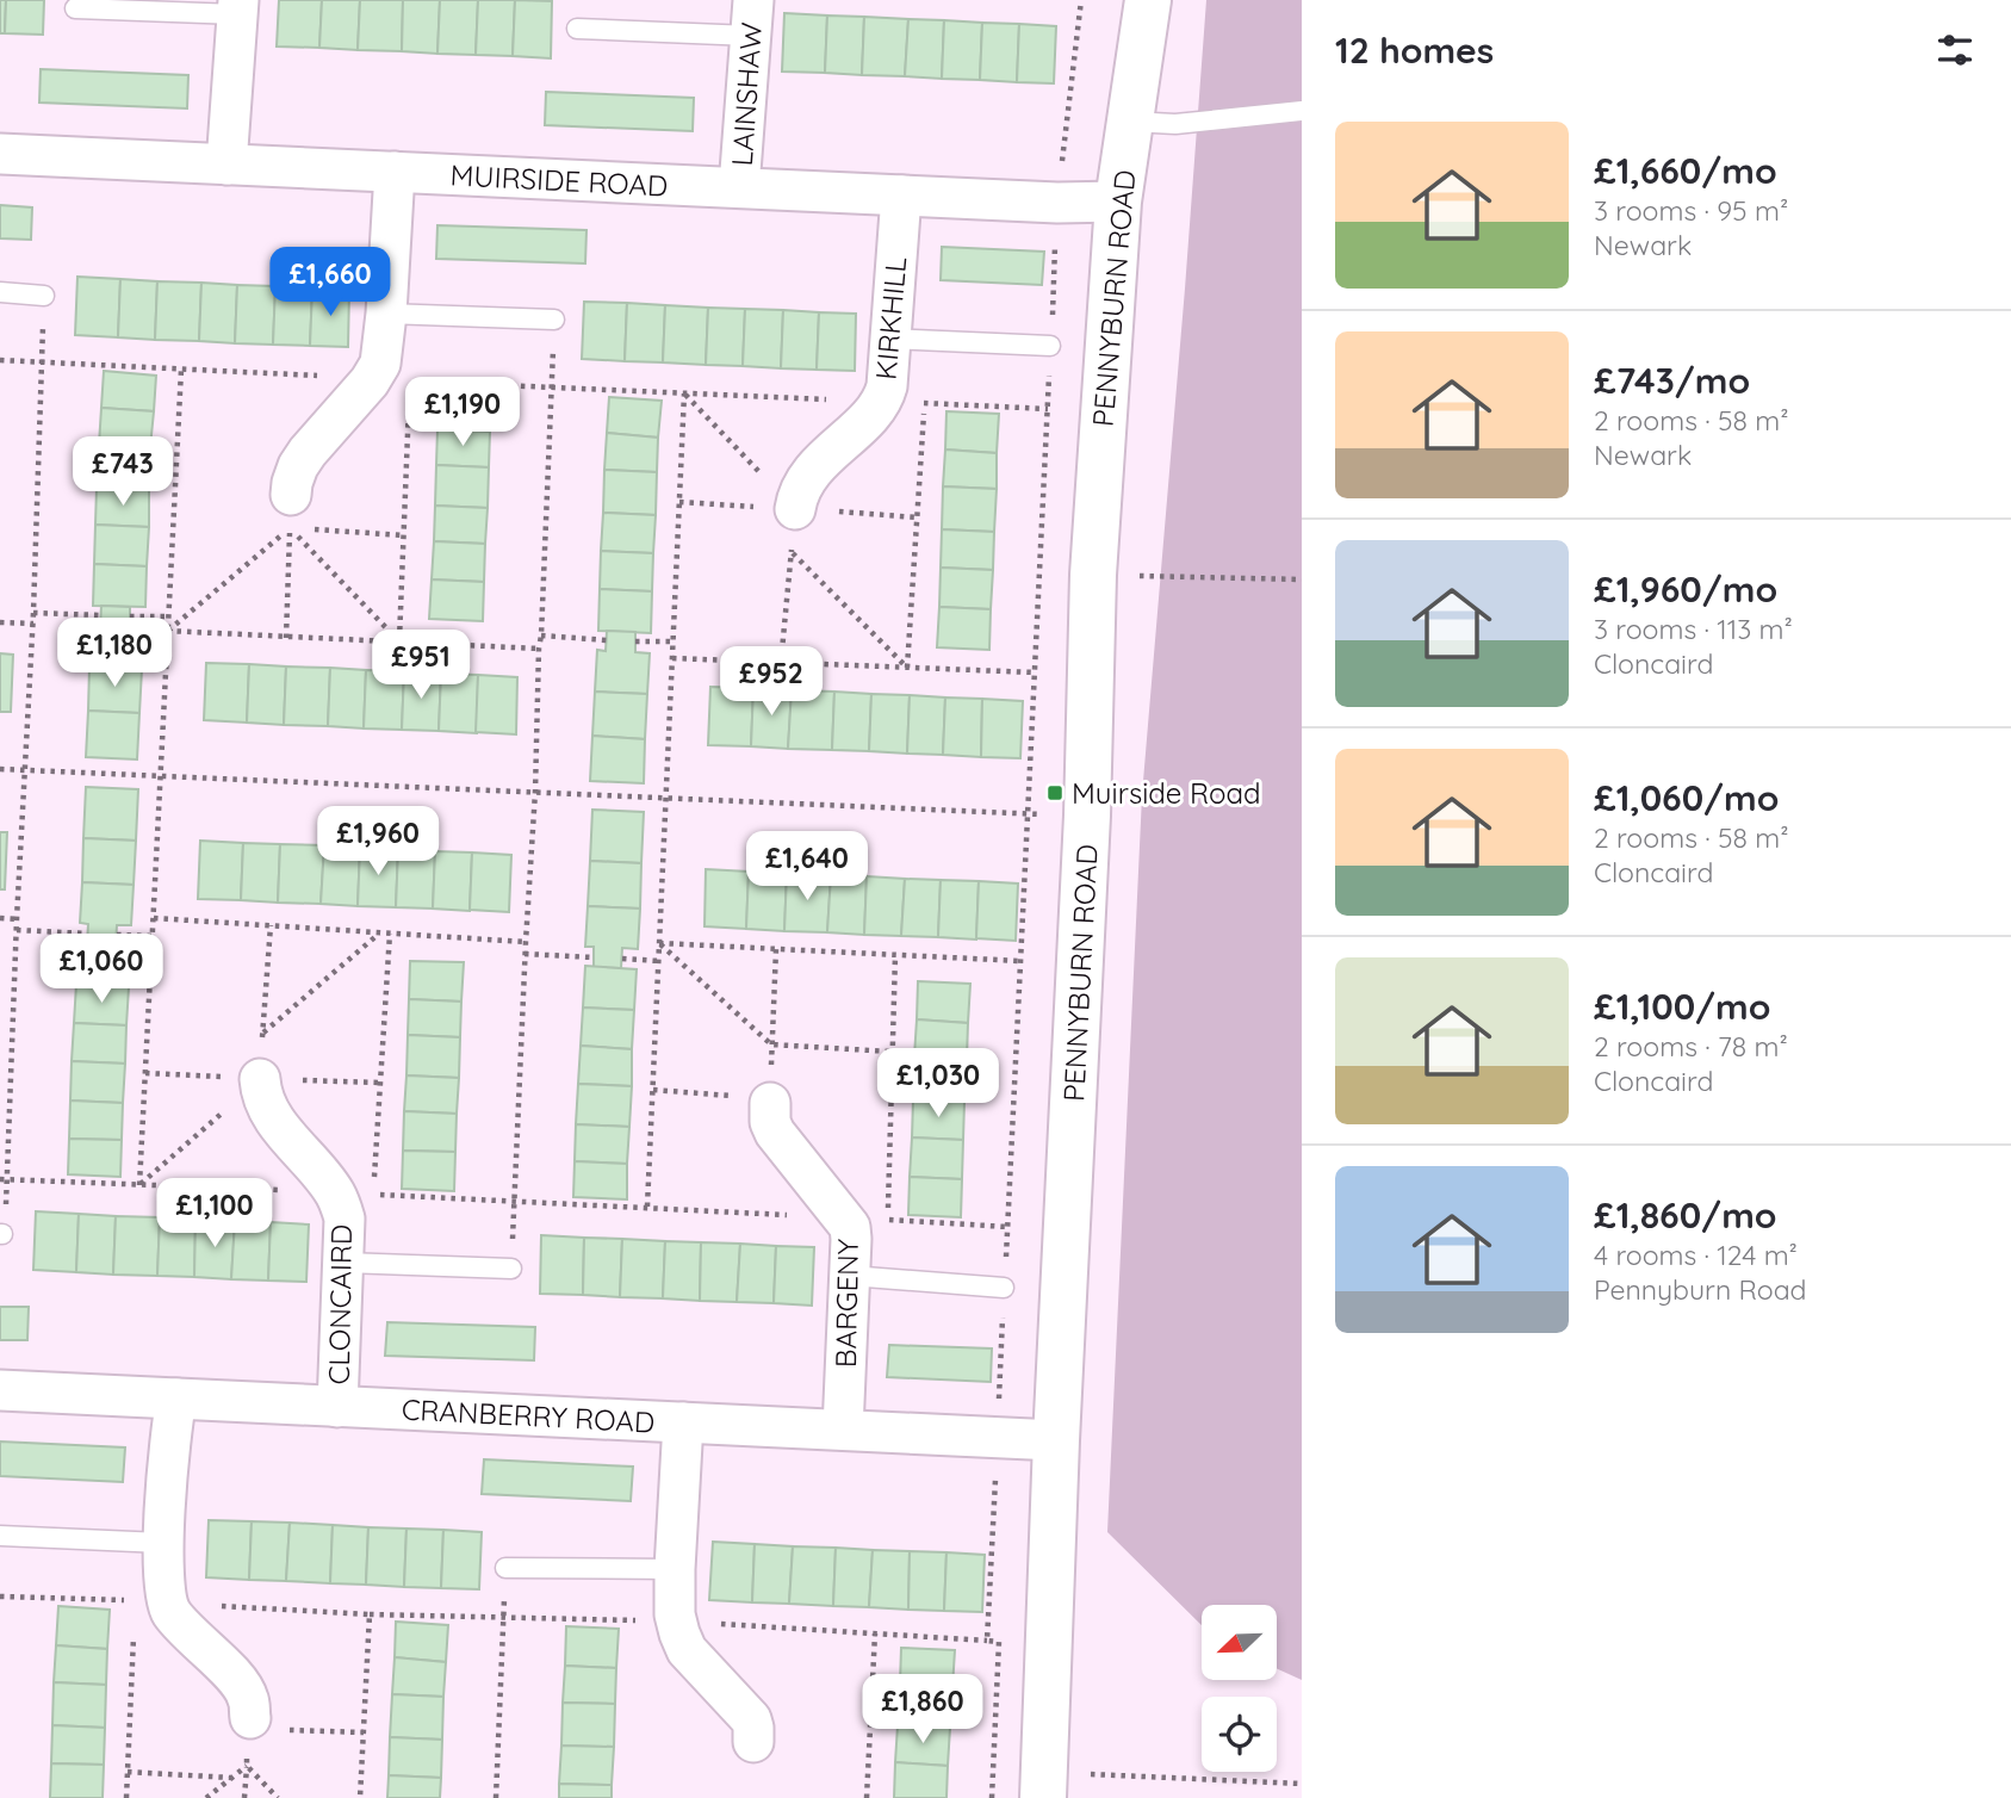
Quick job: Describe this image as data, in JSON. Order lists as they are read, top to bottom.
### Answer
{
  "streets": {
    "street": [
      "LAINSHAW",
      "MUIRSIDE ROAD",
      "PENNYBURN ROAD",
      "KIRKHILL",
      "BARGENY",
      "CLONCAIRD",
      "CRANBERRY ROAD"
    ]
  },
  "crossings": [
    ["LAINSHAW", "MUIRSIDE ROAD"],
    ["MUIRSIDE ROAD", "PENNYBURN ROAD"],
    ["MUIRSIDE ROAD", "KIRKHILL"],
    ["PENNYBURN ROAD", "CRANBERRY ROAD"],
    ["BARGENY", "CRANBERRY ROAD"],
    ["CLONCAIRD", "CRANBERRY ROAD"]
  ],
  "places": {
    "transit": ["Muirside Road"]
  },
  "north": "bottom left",
  "page": {
    "heading": "12 homes",
    "list": [
      {
        "name": "£1,660/mo",
        "note": "3 rooms · 95 m² · Newark"
      },
      {
        "name": "£743/mo",
        "note": "2 rooms · 58 m² · Newark"
      },
      {
        "name": "£1,960/mo",
        "note": "3 rooms · 113 m² · Cloncaird"
      },
      {
        "name": "£1,060/mo",
        "note": "2 rooms · 58 m² · Cloncaird"
      },
      {
        "name": "£1,100/mo",
        "note": "2 rooms · 78 m² · Cloncaird"
      },
      {
        "name": "£1,860/mo",
        "note": "4 rooms · 124 m² · Pennyburn Road"
      }
    ],
    "price": [
      "£1,660",
      "£1,190",
      "£743",
      "£1,180",
      "£951",
      "£952",
      "£1,960",
      "£1,640",
      "£1,060",
      "£1,030",
      "£1,100",
      "£1,860"
    ]
  }
}
